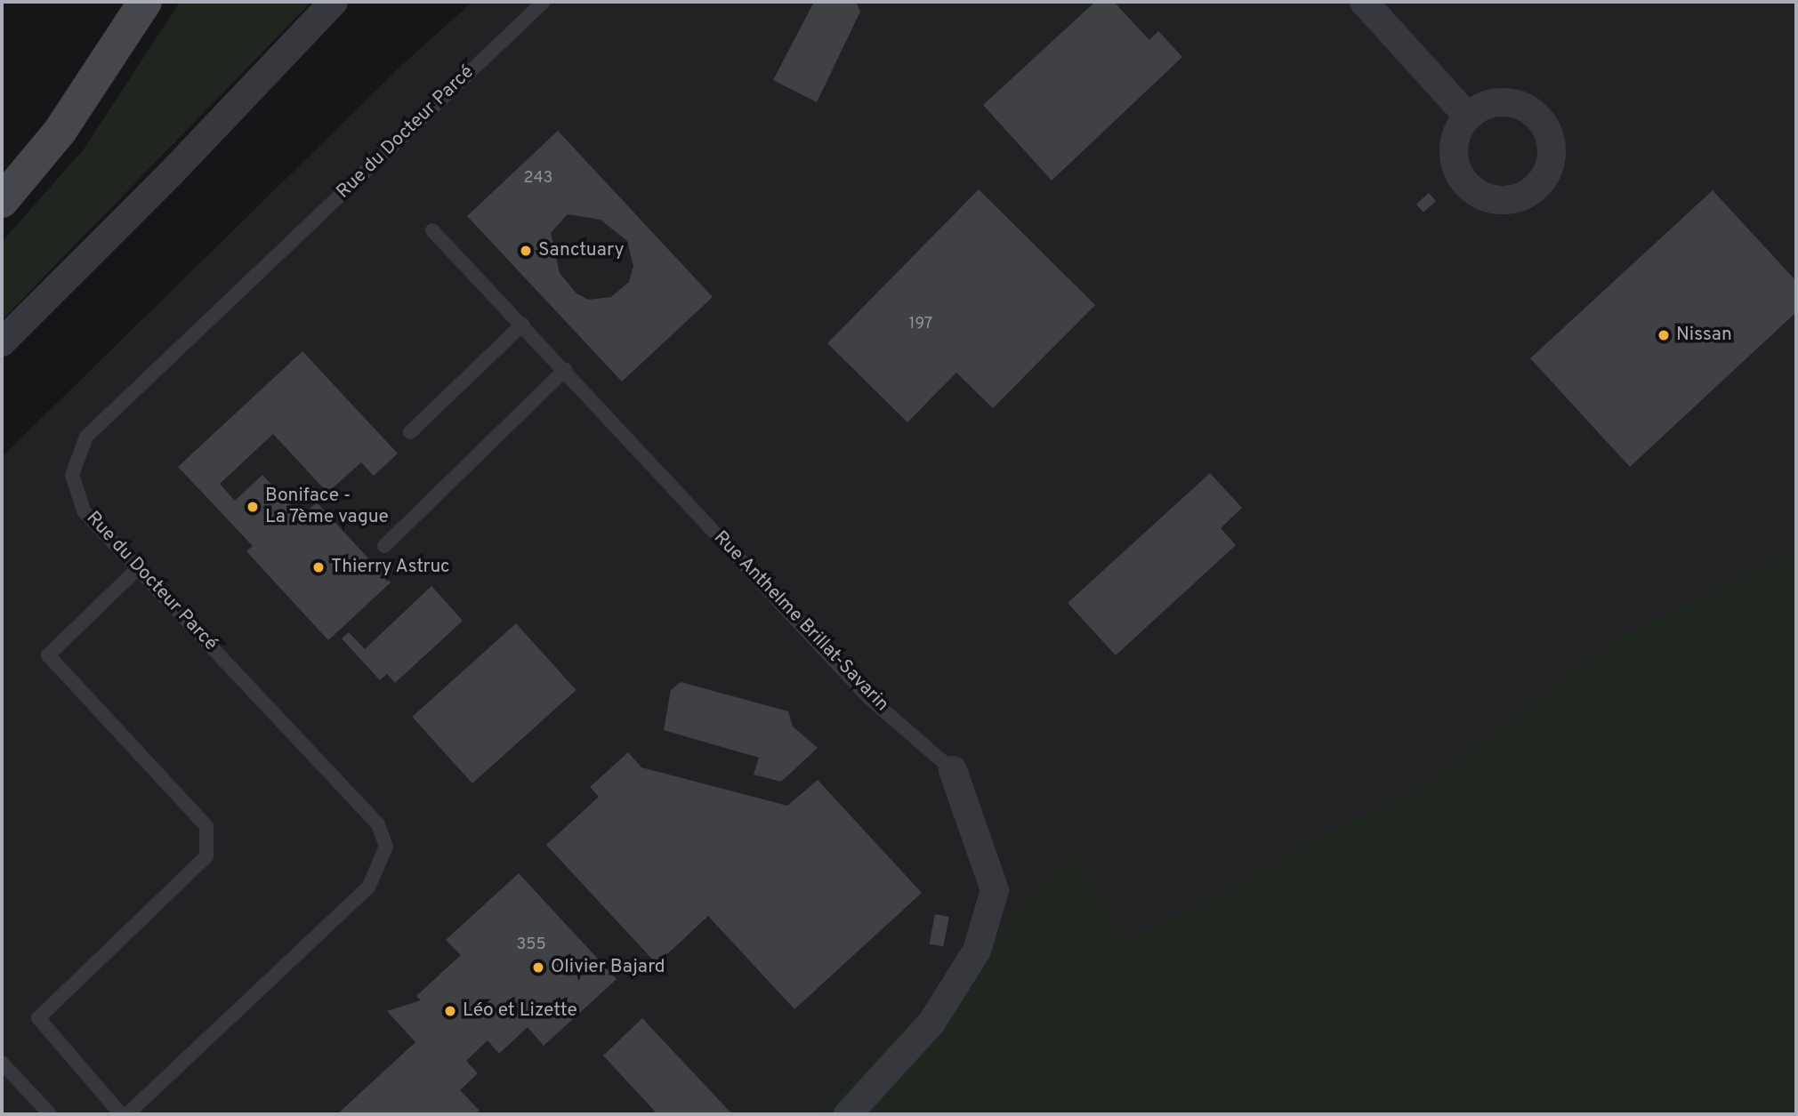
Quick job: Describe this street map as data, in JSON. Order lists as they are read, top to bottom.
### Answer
{
  "streets": {
    "street": ["Rue Anthelme Brillat-Savarin"],
    "lane": ["Rue du Docteur Parcé"]
  },
  "places": [
    "Sanctuary",
    "Nissan",
    "Boniface - La 7ème vague",
    "Thierry Astruc",
    "Olivier Bajard",
    "Léo et Lizette"
  ],
  "house_numbers": ["243", "197", "355"]
}
